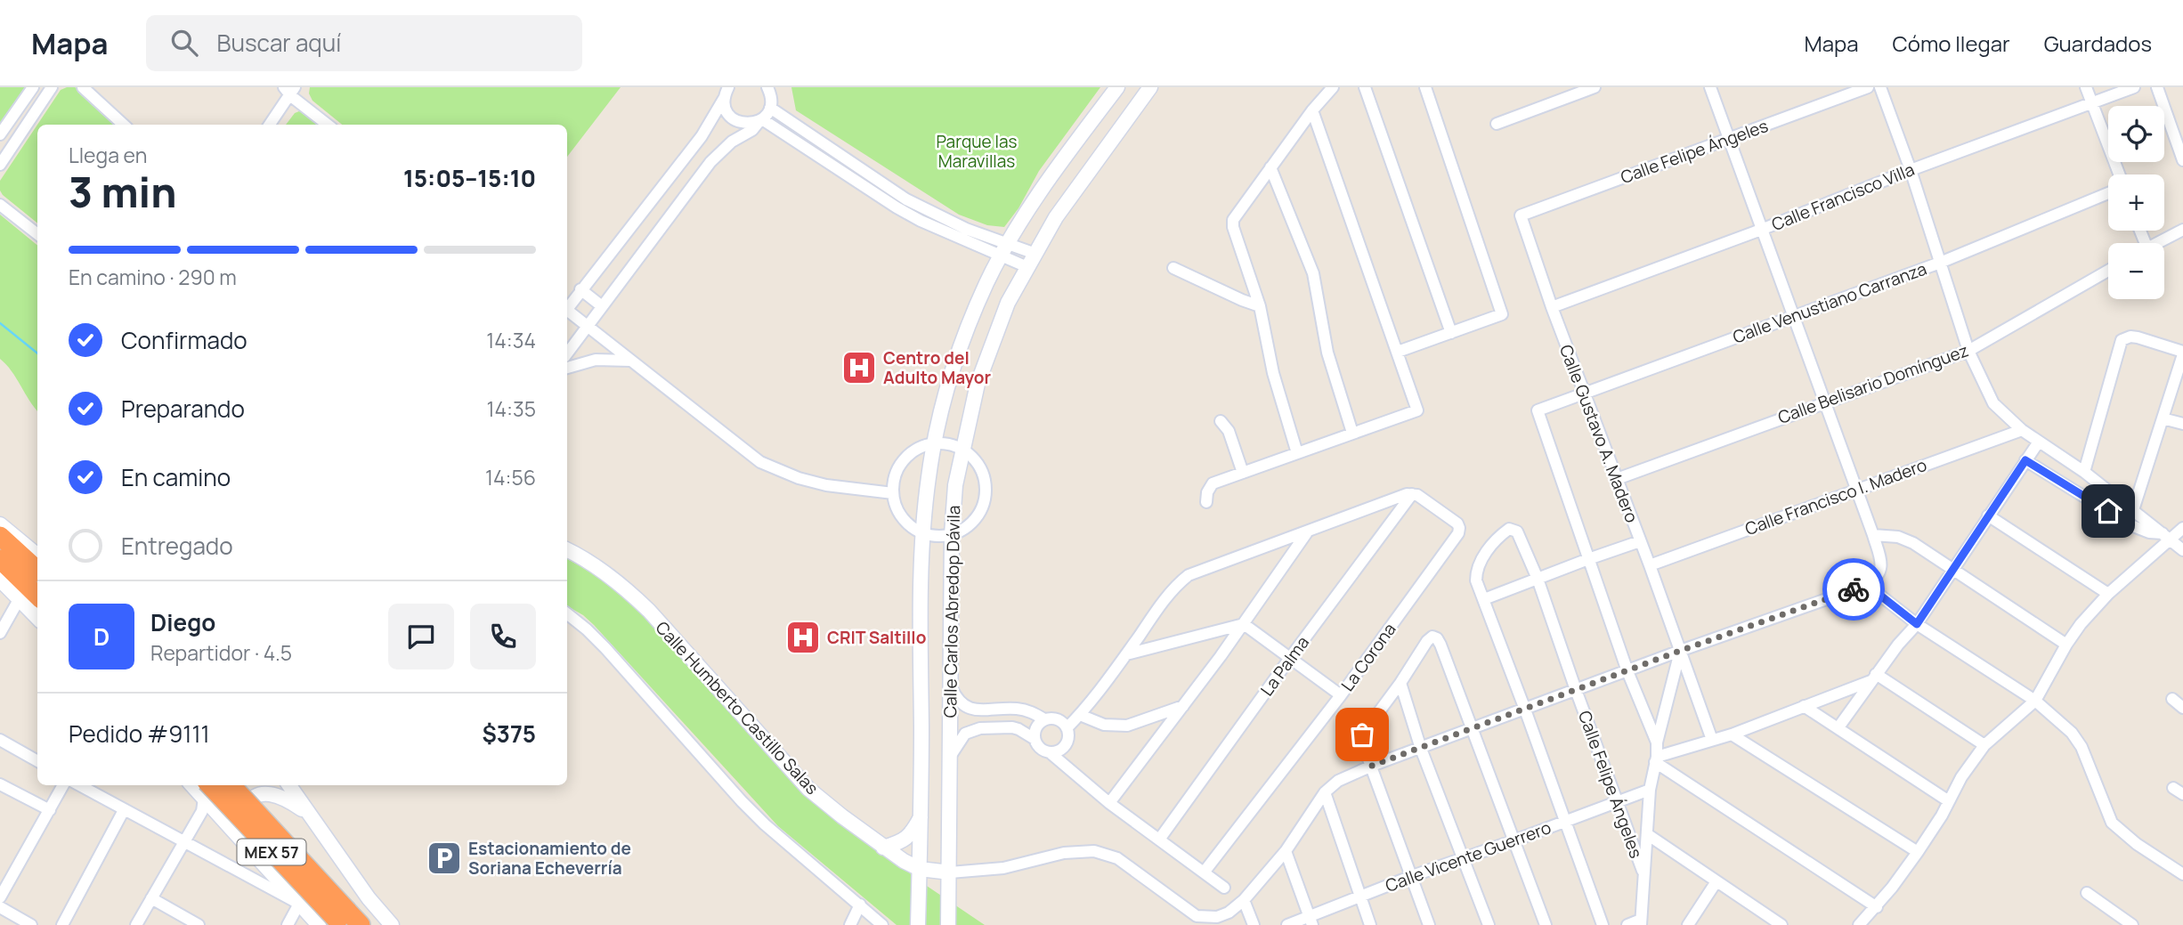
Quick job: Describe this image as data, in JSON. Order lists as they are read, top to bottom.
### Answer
{
  "streets": {
    "highway": ["MEX 57"],
    "main road": ["Calle Carlos Abredop Dávila", "Calle Humberto Castillo Salas"],
    "street": [
      "Calle Felipe Ángeles",
      "Calle Francisco Villa",
      "Calle Venustiano Carranza",
      "Calle Belisario Domínguez",
      "Calle Gustavo A. Madero",
      "Calle Francisco I. Madero",
      "La Corona",
      "La Palma",
      "Calle Vicente Guerrero"
    ]
  },
  "crossings": [
    ["Calle Felipe Ángeles", "Calle Gustavo A. Madero"],
    ["Calle Felipe Ángeles", "Calle Vicente Guerrero"],
    ["Calle Francisco Villa", "Calle Gustavo A. Madero"],
    ["Calle Venustiano Carranza", "Calle Gustavo A. Madero"],
    ["Calle Belisario Domínguez", "Calle Gustavo A. Madero"],
    ["Calle Gustavo A. Madero", "Calle Francisco I. Madero"],
    ["Calle Carlos Abredop Dávila", "Calle Humberto Castillo Salas"],
    ["La Corona", "La Palma"]
  ],
  "parks": ["Parque las Maravillas"],
  "places": {
    "hospital": ["Centro del Adulto Mayor", "CRIT Saltillo"],
    "parking": ["Estacionamiento de Soriana Echeverría"]
  },
  "page": {
    "header": "Mapa",
    "search": "Buscar aquí",
    "nav": ["Mapa", "Cómo llegar", "Guardados"],
    "map_buttons": ["+", "−"],
    "heading": ["3 min", "Llega en", "15:05–15:10"],
    "panel": [
      "Diego",
      "Repartidor · 4.5",
      "Pedido #9111",
      "$375"
    ],
    "bar": "En camino · 290 m",
    "list": [
      ["Confirmado", "14:34"],
      ["Preparando", "14:35"],
      ["En camino", "14:56"],
      "Entregado"
    ],
    "round": "D"
  }
}
